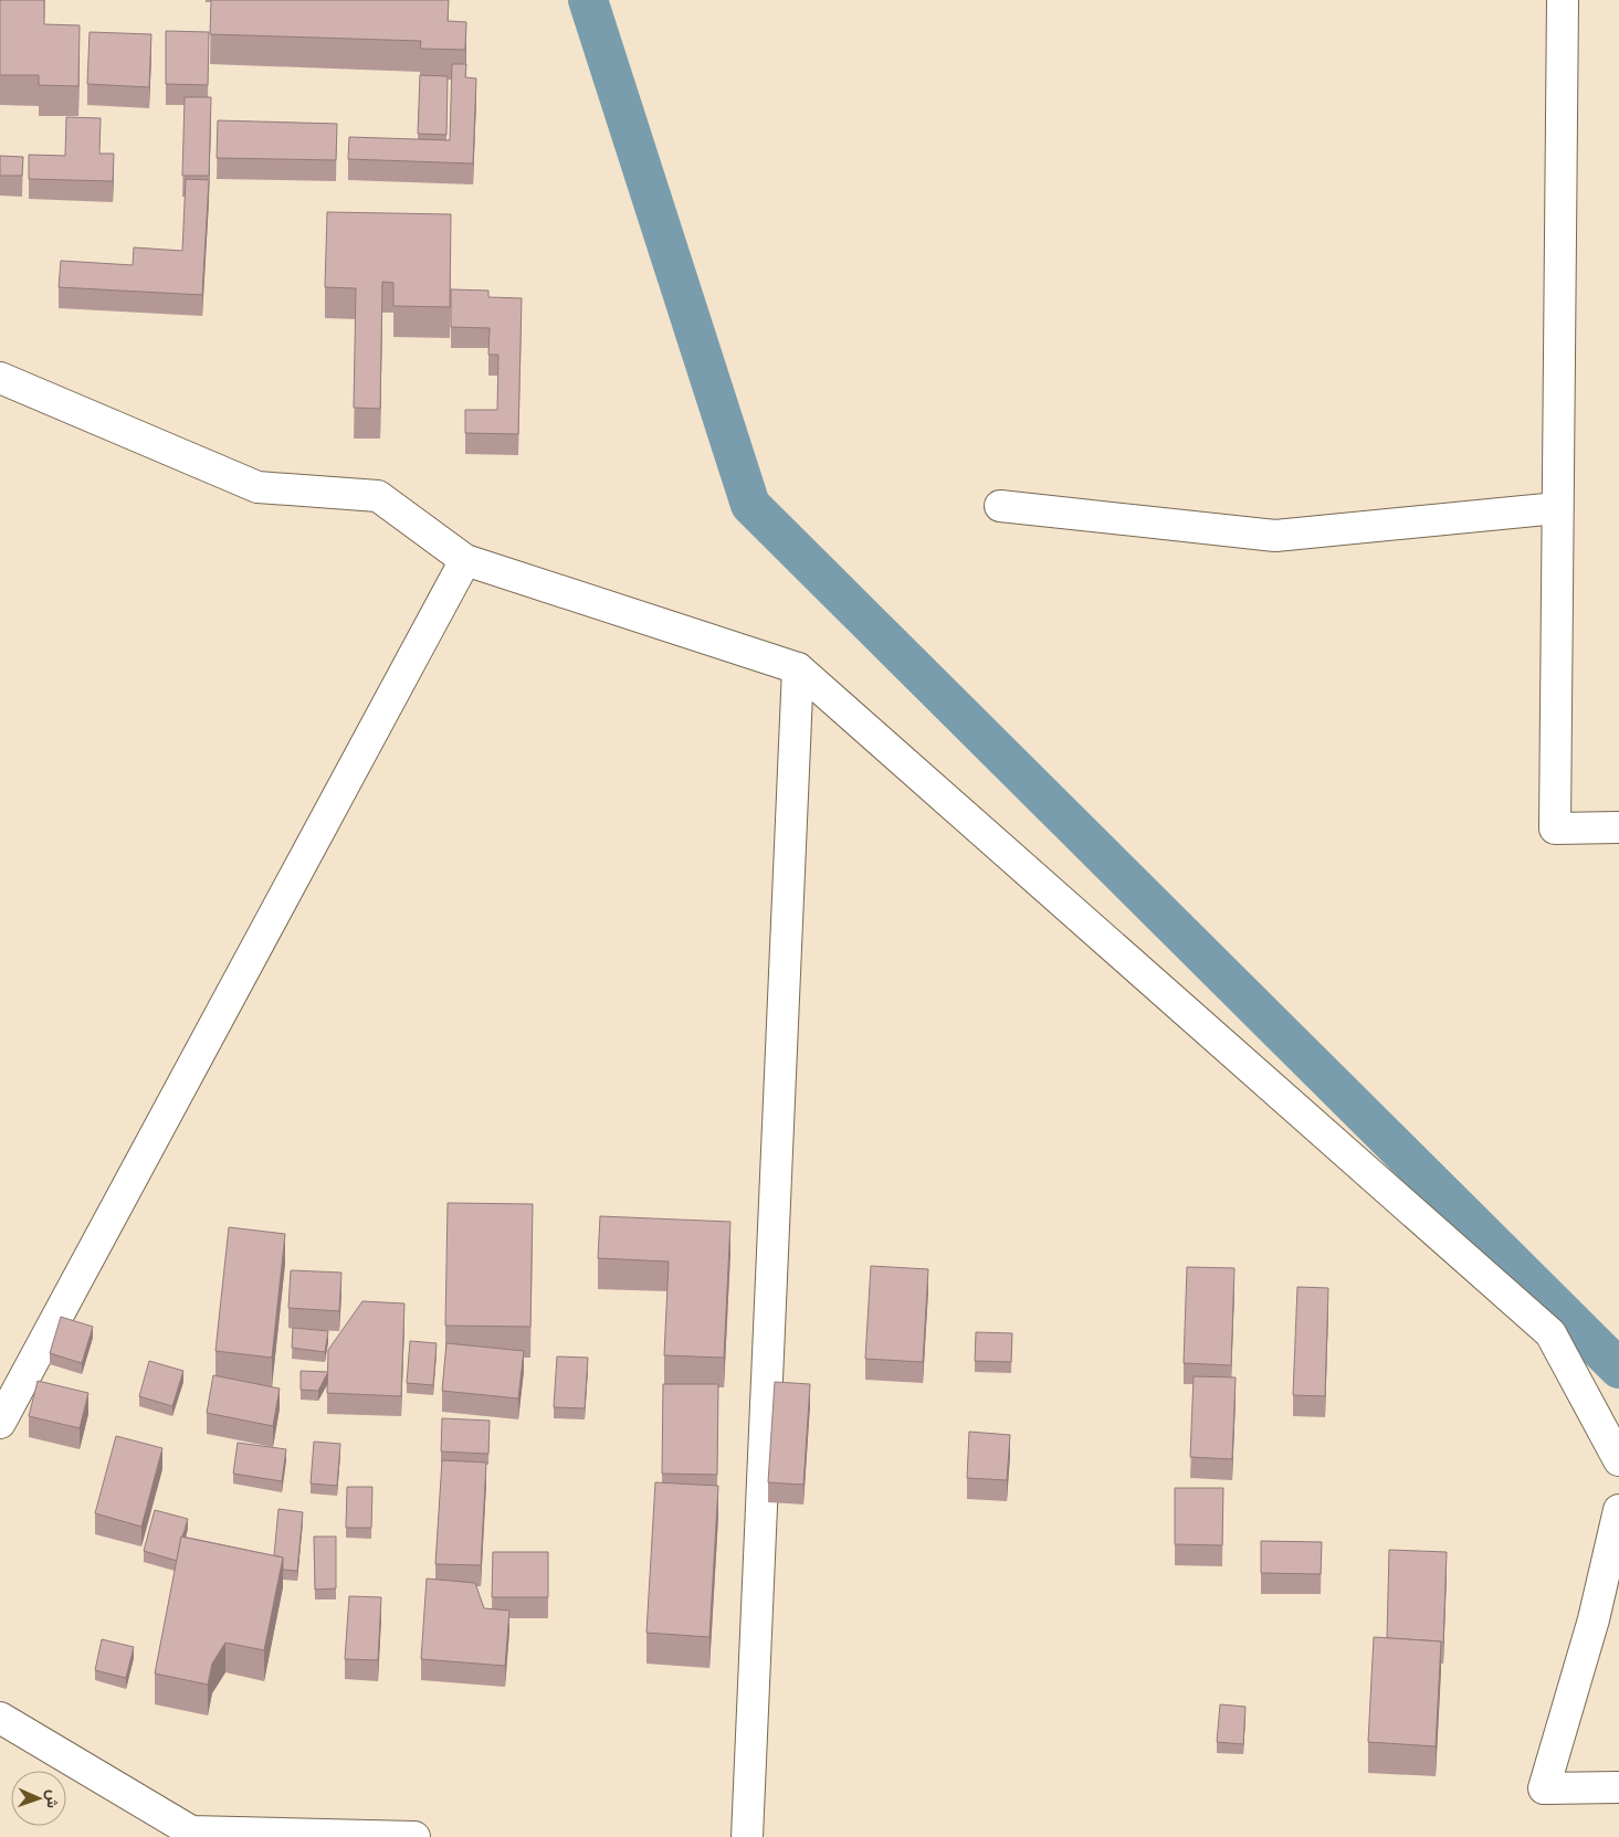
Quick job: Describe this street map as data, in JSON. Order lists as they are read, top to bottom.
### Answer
{
  "north": "right"
}
